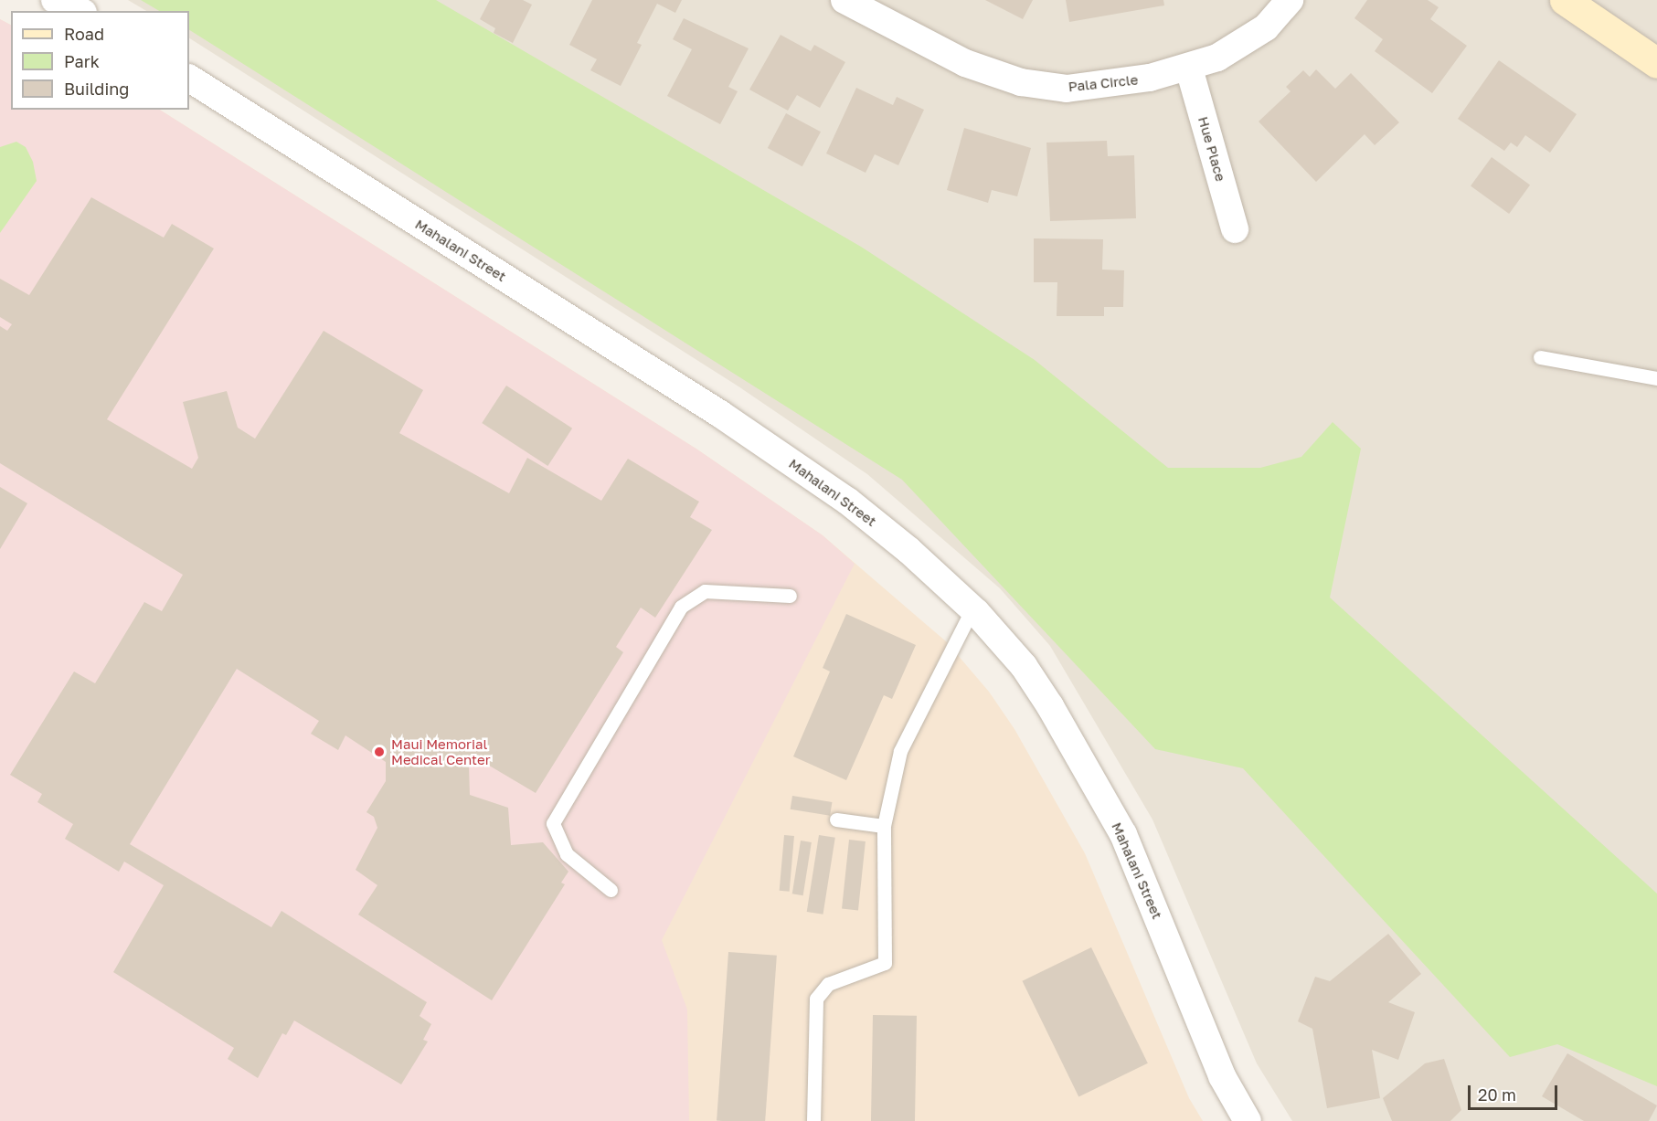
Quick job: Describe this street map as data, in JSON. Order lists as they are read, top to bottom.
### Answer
{
  "streets": {
    "street": ["Pala Circle", "Hue Place", "Mahalani Street"]
  },
  "crossings": [
    ["Pala Circle", "Hue Place"]
  ],
  "places": ["Maui Memorial Medical Center"],
  "legend": ["Road", "Park", "Building"],
  "scale_bar": "20 m"
}
